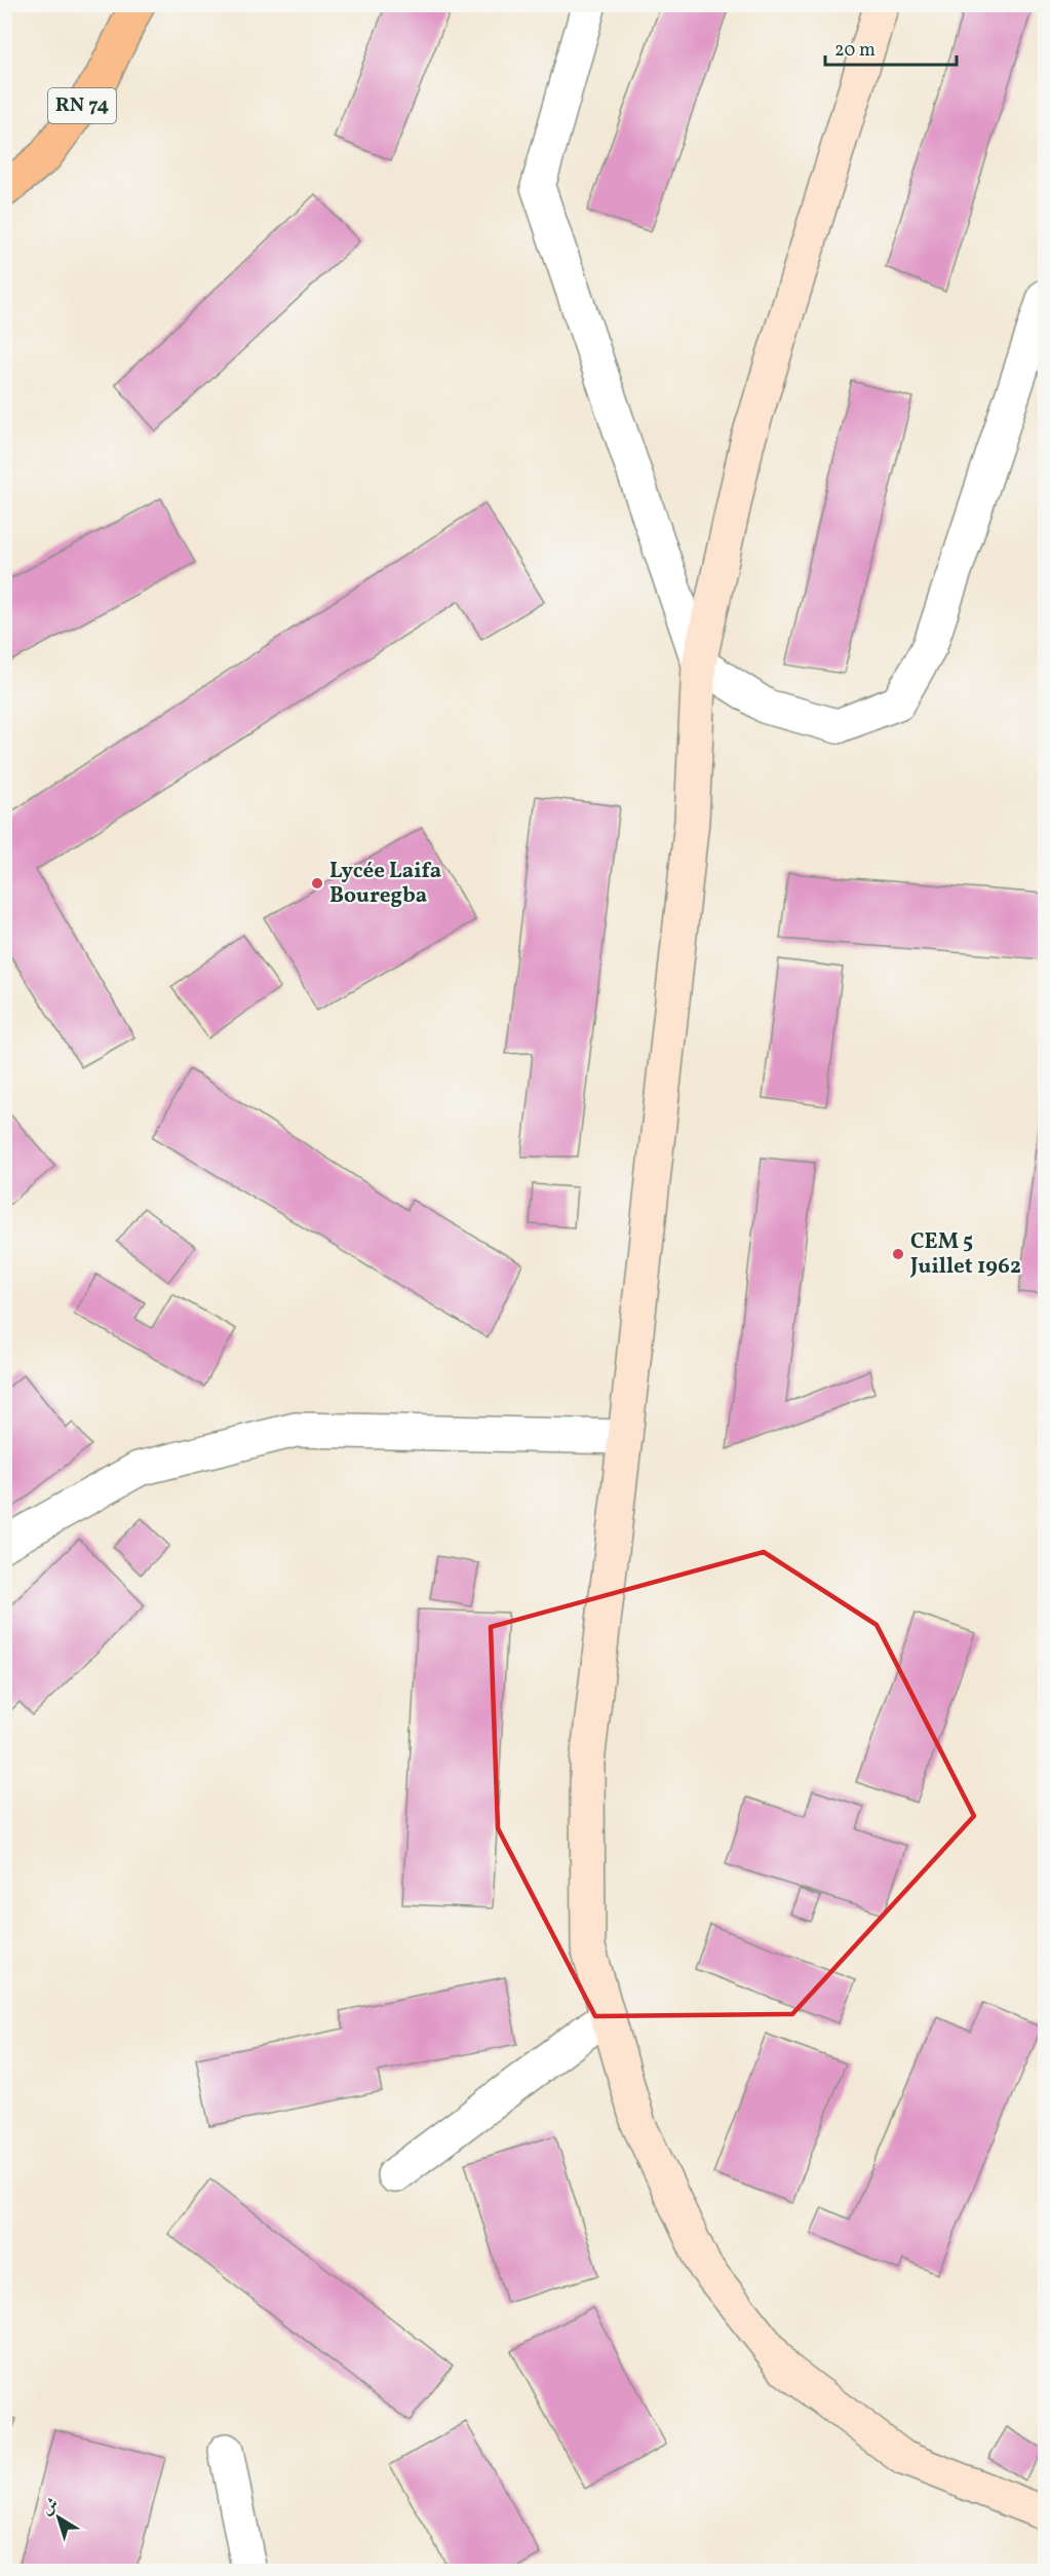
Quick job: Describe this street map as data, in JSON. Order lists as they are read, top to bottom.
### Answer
{
  "streets": {
    "main road": ["RN 74"]
  },
  "places": ["Lycée Laifa Bouregba", "CEM 5 Juillet 1962"],
  "scale_bar": "20 m",
  "north": "top left"
}
